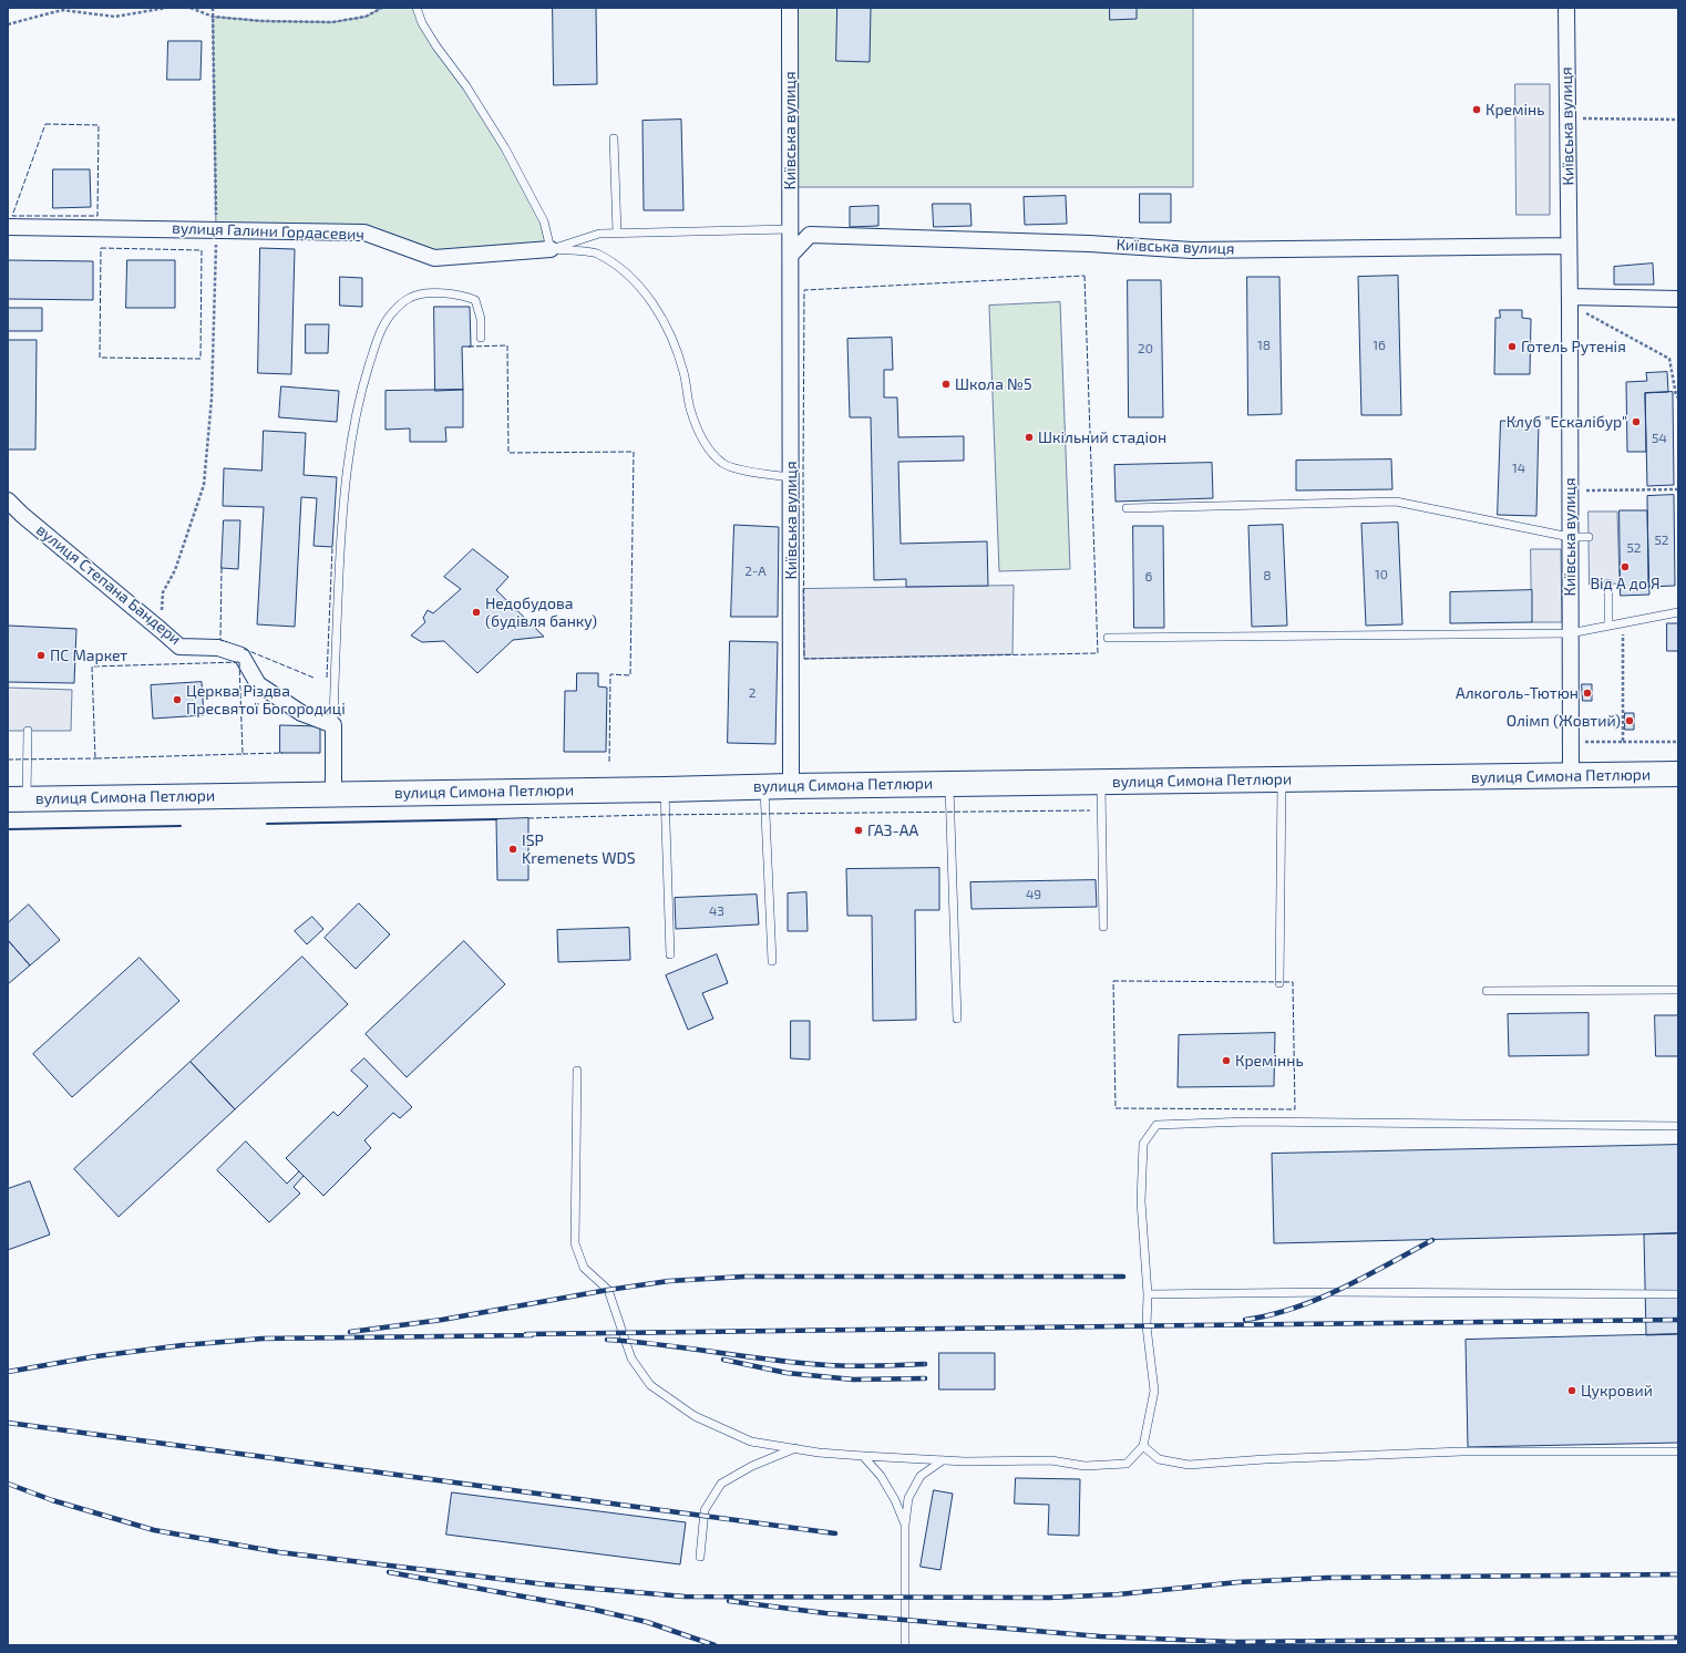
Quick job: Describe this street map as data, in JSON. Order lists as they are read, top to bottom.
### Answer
{
  "streets": {
    "highway": ["вулиця Симона Петлюри"],
    "street": ["Київська вулиця", "вулиця Галини Гордасевич", "вулиця Степана Бандери"]
  },
  "crossings": [
    ["Київська вулиця", "вулиця Симона Петлюри"]
  ],
  "places": [
    "Кремінь",
    "Готель Рутенія",
    "Школа №5",
    "Клуб \"Ескалібур\"",
    "Шкільний стадіон",
    "Від А до Я",
    "Недобудова (будівля банку)",
    "ПС Маркет",
    "Алкоголь-Тютюн",
    "Церква Різдва Пресвятої Богородиці",
    "Олімп (Жовтий)",
    "ГАЗ-АА",
    "ISP Kremenets WDS",
    "Креміннь",
    "Цукровий"
  ],
  "house_numbers": [
    "18",
    "16",
    "20",
    "54",
    "14",
    "52",
    "52",
    "2-А",
    "10",
    "8",
    "6",
    "2",
    "49",
    "43"
  ]
}
